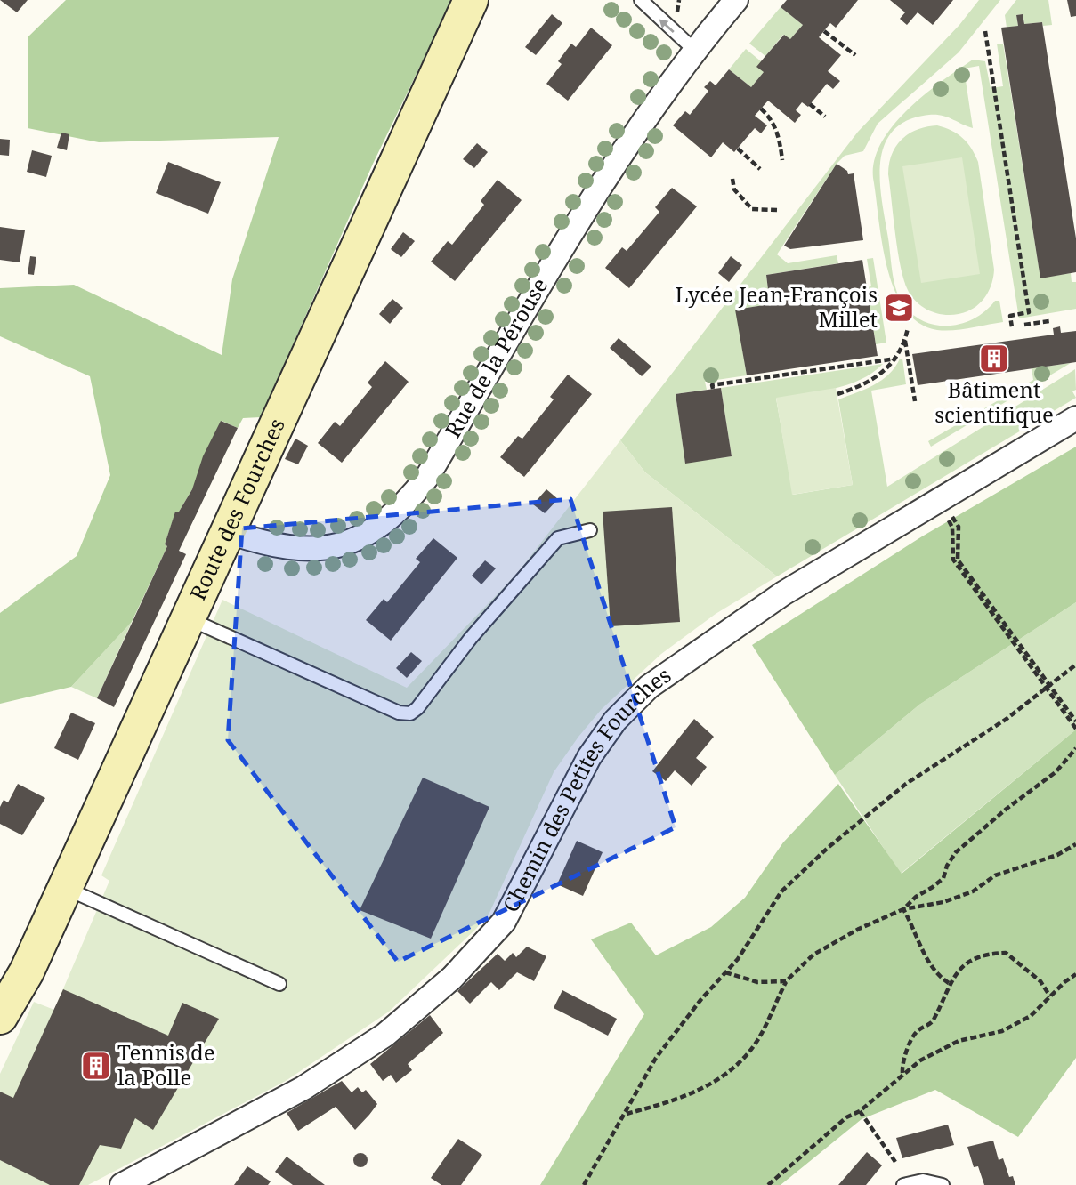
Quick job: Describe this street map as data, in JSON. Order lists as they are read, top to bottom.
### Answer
{
  "streets": {
    "main road": ["Route des Fourches"],
    "street": ["Rue de la Pérouse", "Chemin des Petites Fourches"]
  },
  "crossings": [
    ["Rue de la Pérouse", "Route des Fourches"]
  ],
  "places": {
    "school or university": ["Lycée Jean-François Millet"],
    "building": ["Bâtiment scientifique", "Tennis de la Polle"]
  }
}
